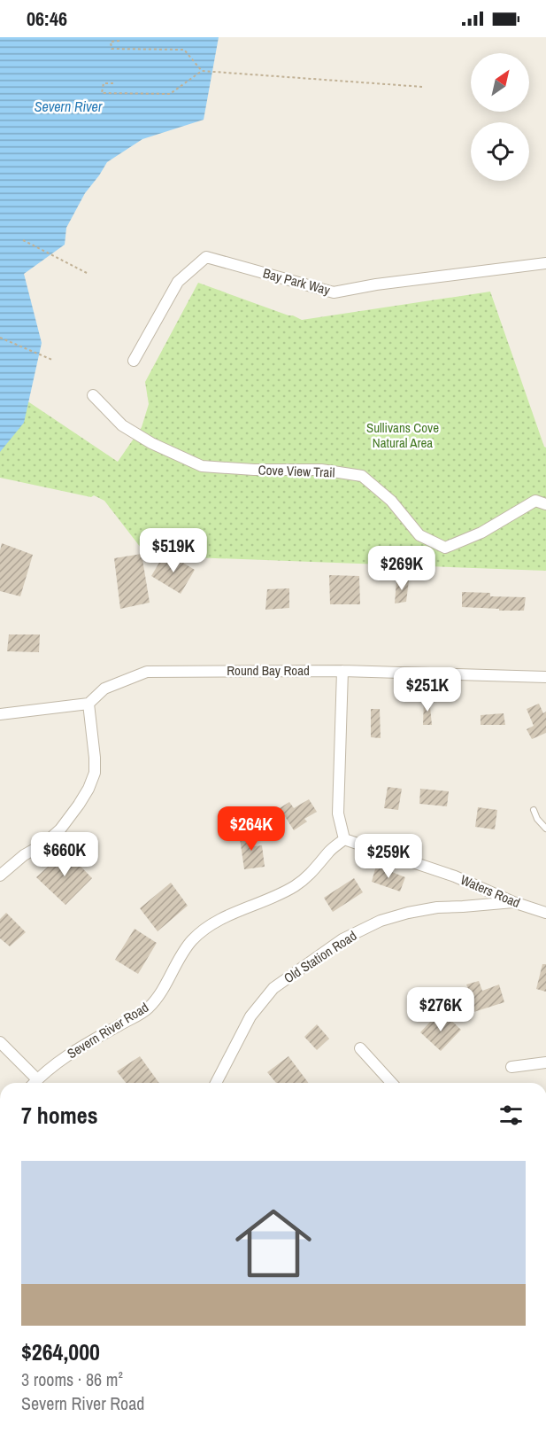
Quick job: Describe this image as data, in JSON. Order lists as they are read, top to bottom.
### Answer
{
  "streets": {
    "street": [
      "Bay Park Way",
      "Cove View Trail",
      "Round Bay Road",
      "Waters Road",
      "Old Station Road",
      "Severn River Road"
    ]
  },
  "crossings": [
    ["Waters Road", "Old Station Road"],
    ["Waters Road", "Severn River Road"]
  ],
  "water": ["Severn River"],
  "parks": ["Sullivans Cove Natural Area"],
  "north": "top right",
  "page": {
    "status": "06:46",
    "price": [
      "$519K",
      "$269K",
      "$251K",
      "$264K",
      "$660K",
      "$259K",
      "$276K"
    ],
    "heading": "7 homes",
    "list": [
      {
        "name": "$264,000",
        "note": "3 rooms · 86 m² · Severn River Road"
      }
    ]
  }
}
